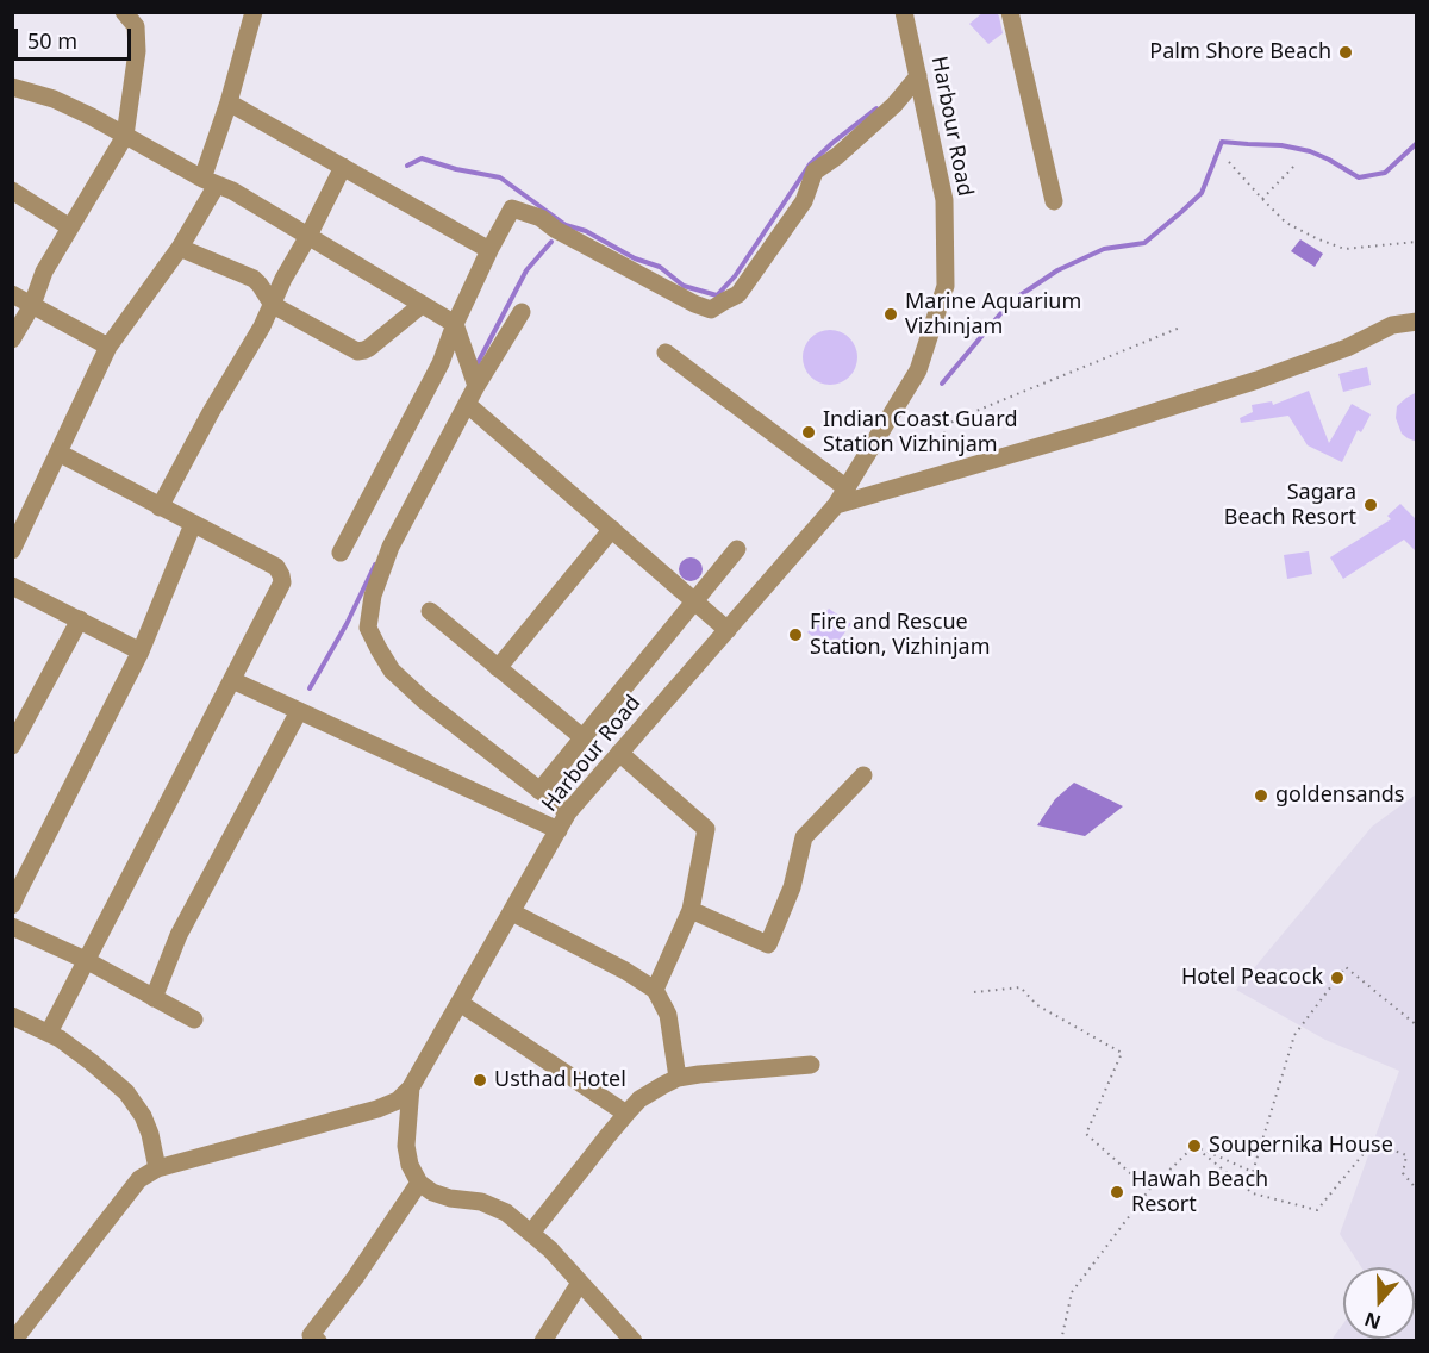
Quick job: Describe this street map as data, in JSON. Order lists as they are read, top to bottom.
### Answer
{
  "streets": {
    "street": ["Harbour Road"]
  },
  "places": [
    "Palm Shore Beach",
    "Marine Aquarium Vizhinjam",
    "Indian Coast Guard Station Vizhinjam",
    "Sagara Beach Resort",
    "Fire and Rescue Station, Vizhinjam",
    "goldensands",
    "Hotel Peacock",
    "Usthad Hotel",
    "Soupernika House",
    "Hawah Beach Resort"
  ],
  "scale_bar": "50 m",
  "north": "bottom"
}
